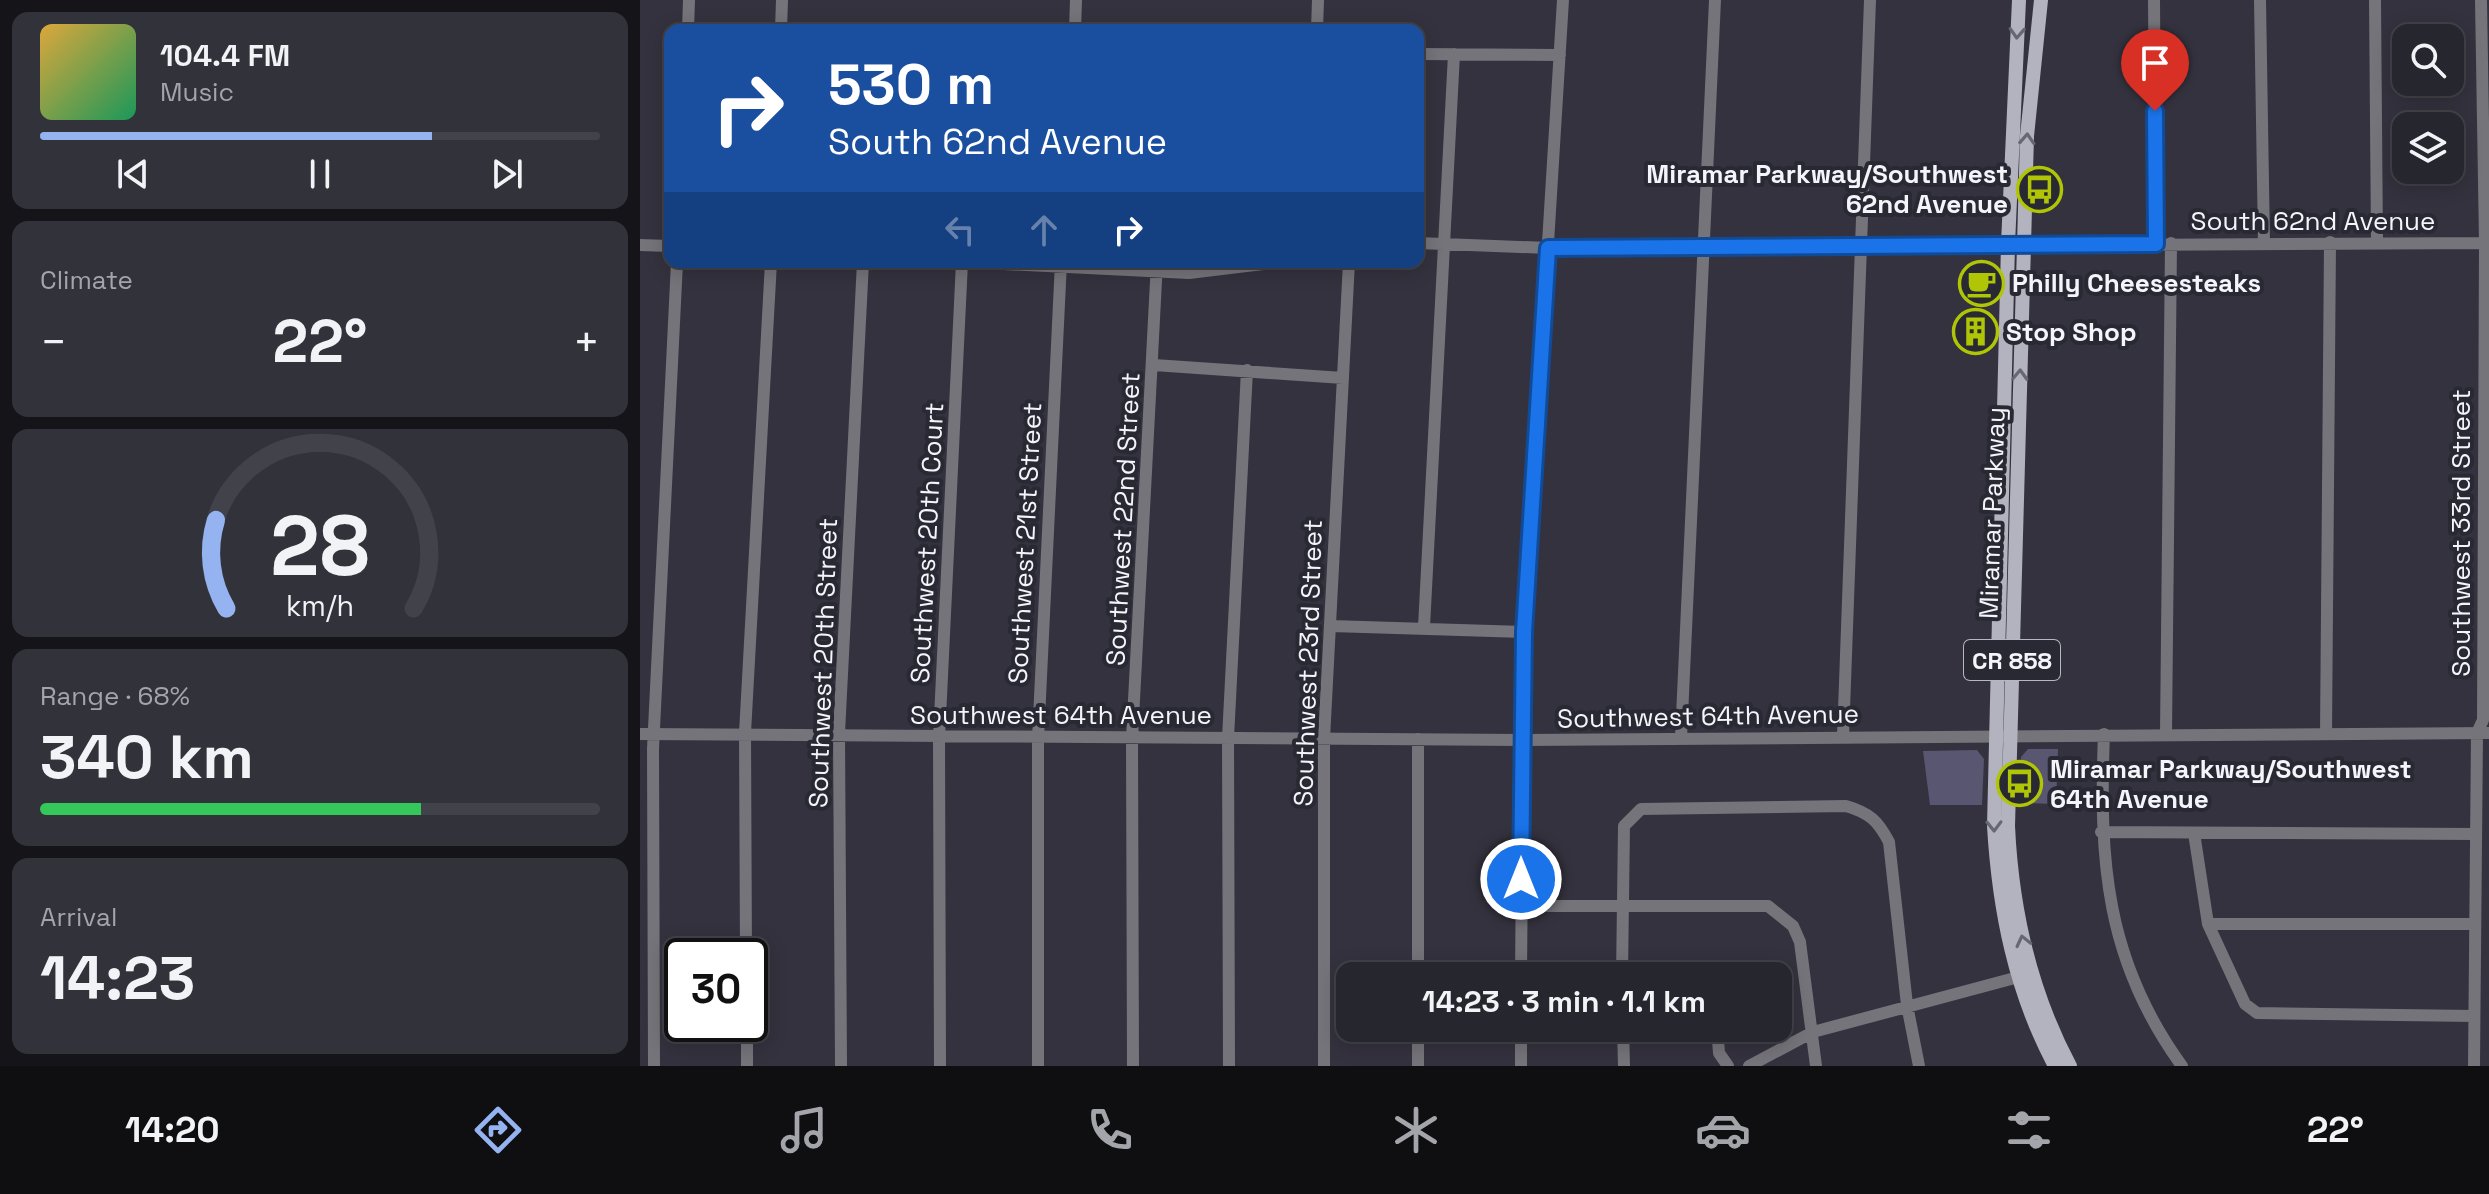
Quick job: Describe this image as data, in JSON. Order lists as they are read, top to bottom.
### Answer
{
  "streets": {
    "main road": ["Miramar Parkway", "CR 858"],
    "street": [
      "South 62nd Avenue",
      "Southwest 22nd Street",
      "Southwest 33rd Street",
      "Southwest 20th Court",
      "Southwest 21st Street",
      "Southwest 20th Street",
      "Southwest 23rd Street",
      "Southwest 64th Avenue"
    ]
  },
  "crossings": [
    ["South 62nd Avenue", "Miramar Parkway"],
    ["South 62nd Avenue", "Southwest 33rd Street"],
    ["Miramar Parkway", "Southwest 64th Avenue"],
    ["Southwest 22nd Street", "Southwest 64th Avenue"],
    ["Southwest 33rd Street", "Southwest 64th Avenue"],
    ["Southwest 20th Court", "Southwest 64th Avenue"],
    ["Southwest 21st Street", "Southwest 64th Avenue"],
    ["Southwest 20th Street", "Southwest 64th Avenue"],
    ["Southwest 23rd Street", "Southwest 64th Avenue"]
  ],
  "places": {
    "bus stop": ["Miramar Parkway/Southwest 62nd Avenue", "Miramar Parkway/Southwest 64th Avenue"],
    "cafe": ["Philly Cheesesteaks"],
    "building": ["Stop Shop"]
  },
  "page": {
    "song": ["104.4 FM", "Music"],
    "turn": ["530 m", "South 62nd Avenue"],
    "tile": [
      "Climate",
      ["Range · 68%", "340 km"],
      ["Arrival", "14:23"]
    ],
    "heat": ["−", "22°", "+"],
    "limit": "30",
    "trip": "14:23 · 3 min · 1.1 km",
    "tabs": ["14:20", "22°"],
    "gauge": ["28", "km/h"]
  }
}
